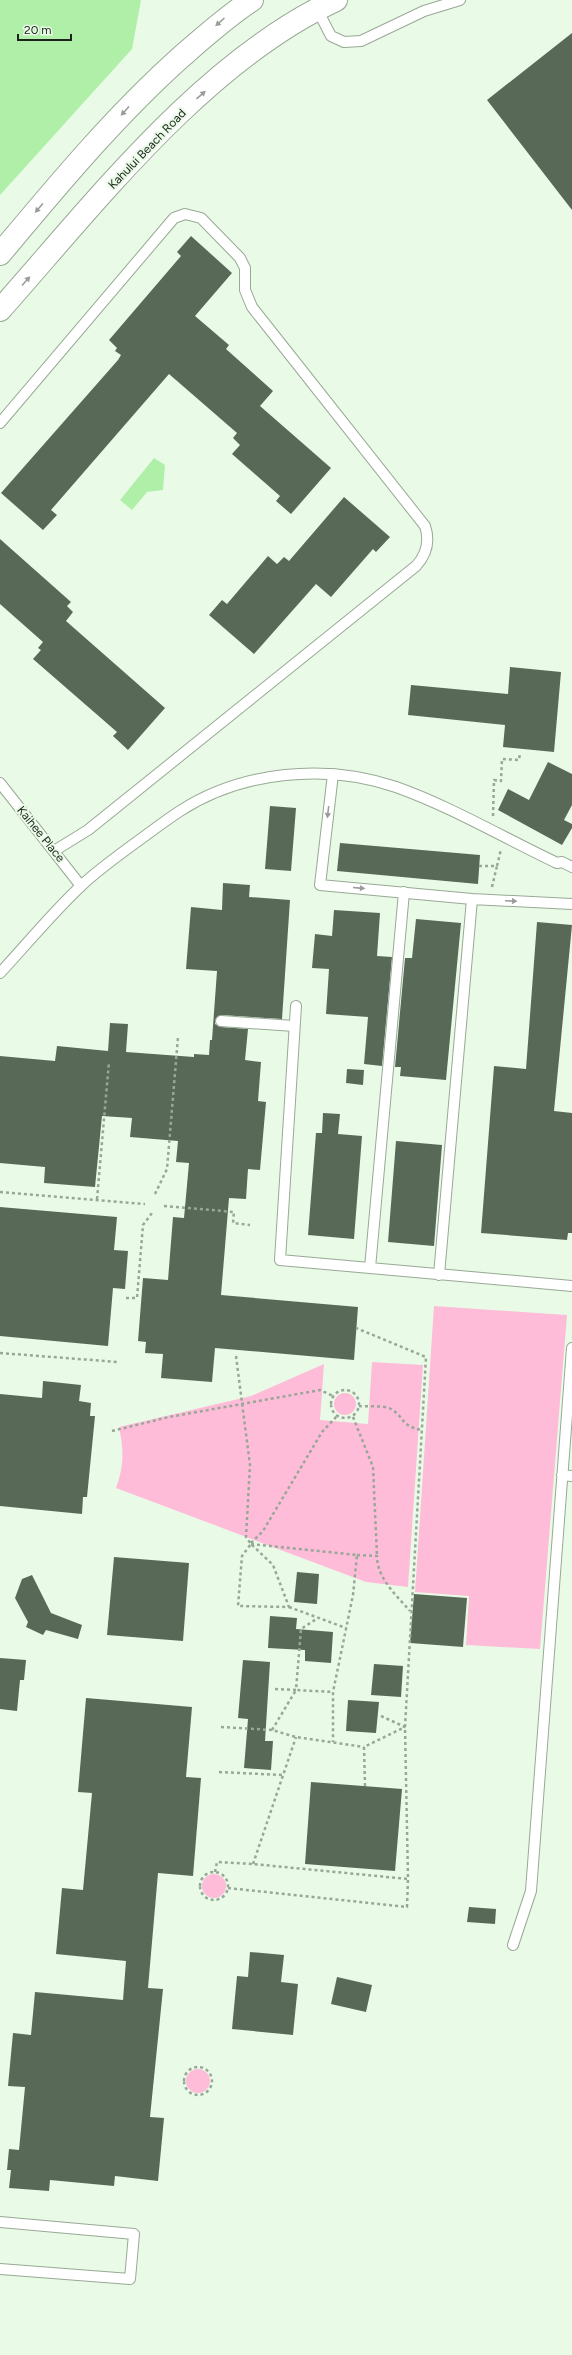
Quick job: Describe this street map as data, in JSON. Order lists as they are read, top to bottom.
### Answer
{
  "streets": {
    "main road": ["Kahului Beach Road"],
    "lane": ["Kaihee Place"]
  },
  "scale_bar": "20 m"
}
